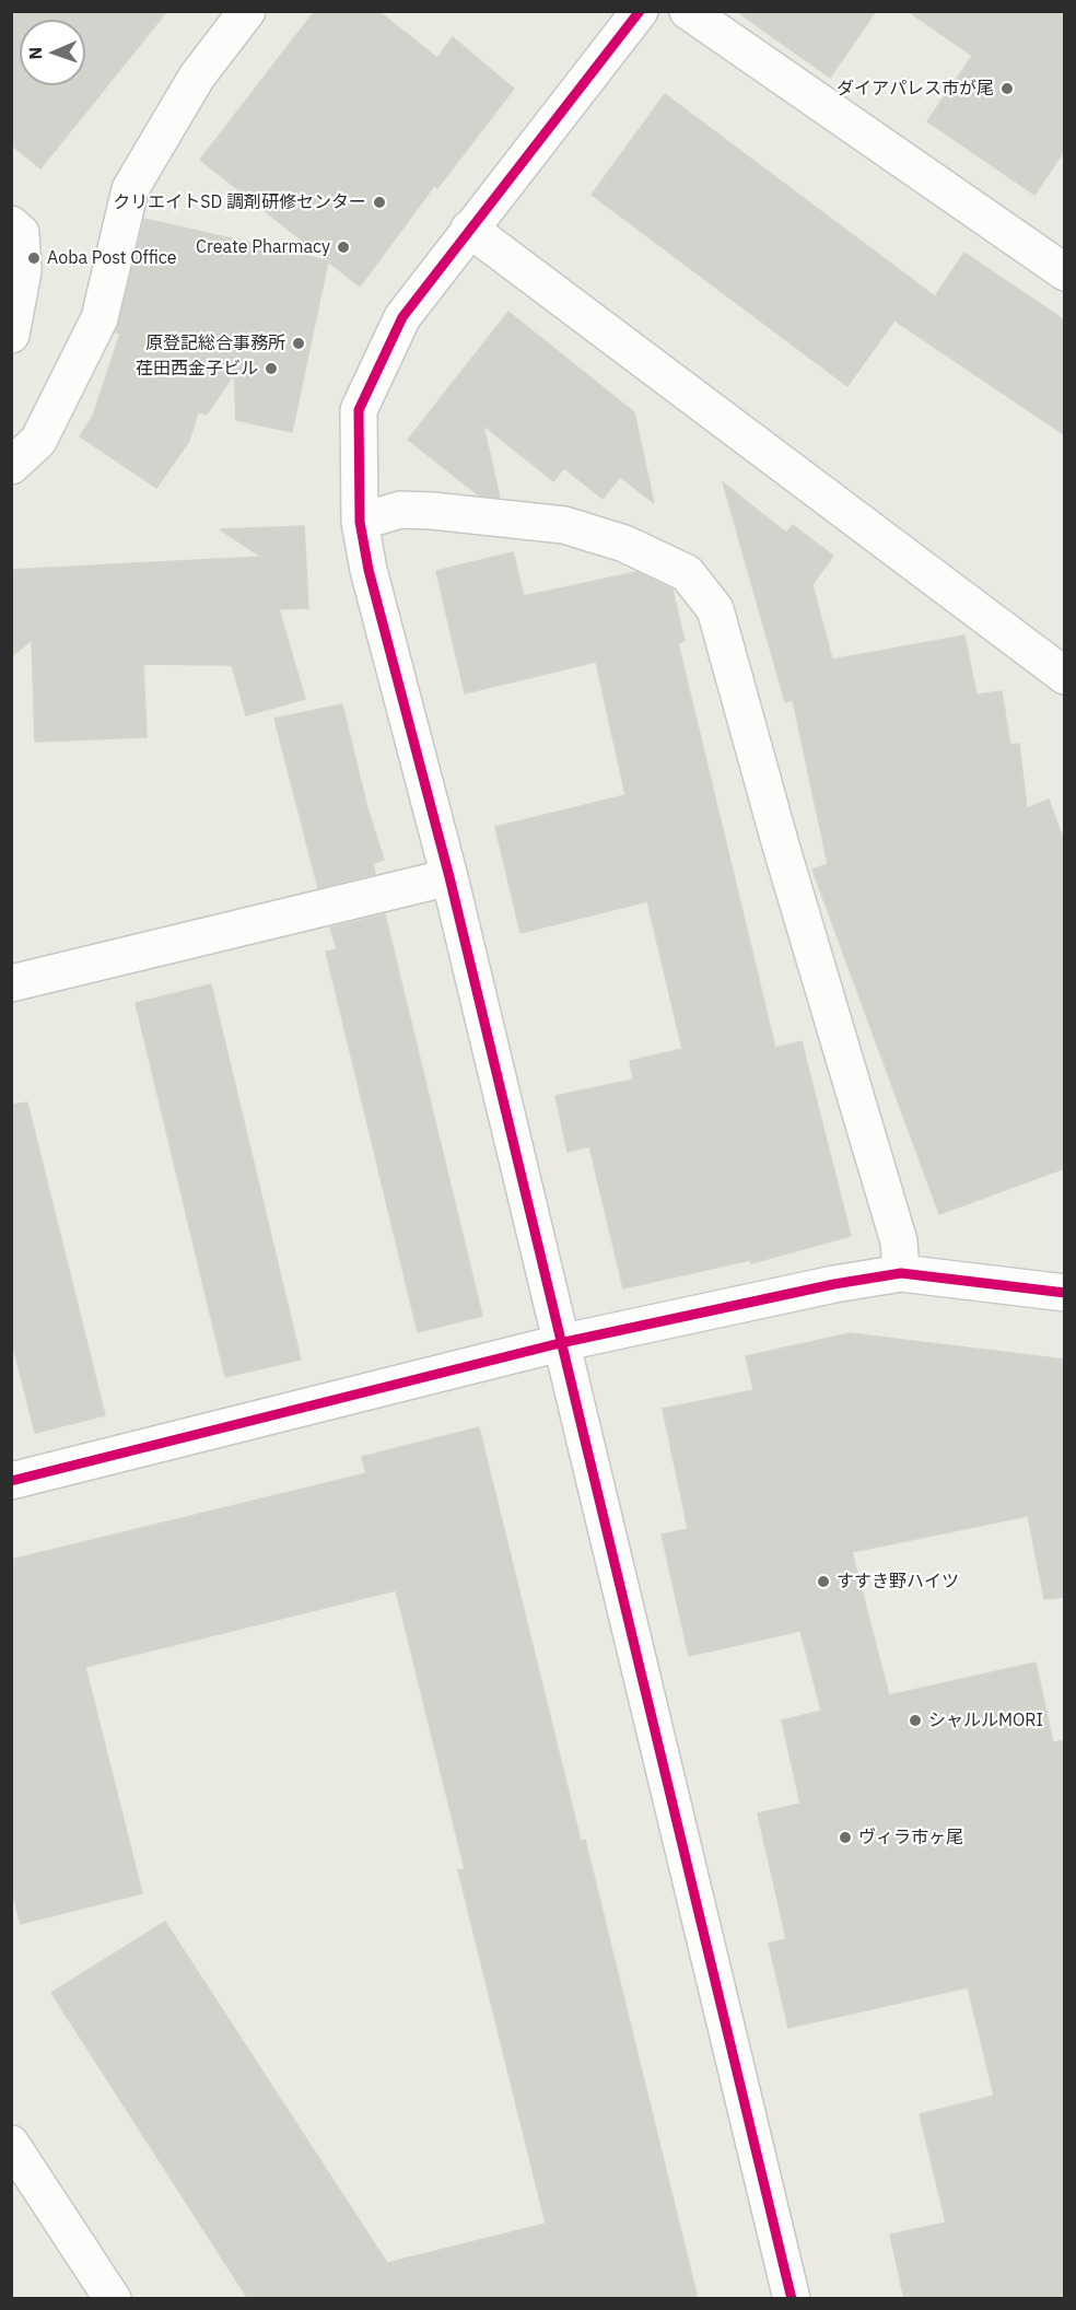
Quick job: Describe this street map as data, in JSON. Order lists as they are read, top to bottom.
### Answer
{
  "places": [
    "ダイアパレス市が尾",
    "クリエイトSD 調剤研修センター",
    "Create Pharmacy",
    "Aoba Post Office",
    "原登記総合事務所",
    "荏田西金子ビル",
    "すすき野ハイツ",
    "シャルルMORI",
    "ヴィラ市ヶ尾"
  ],
  "north": "left"
}
